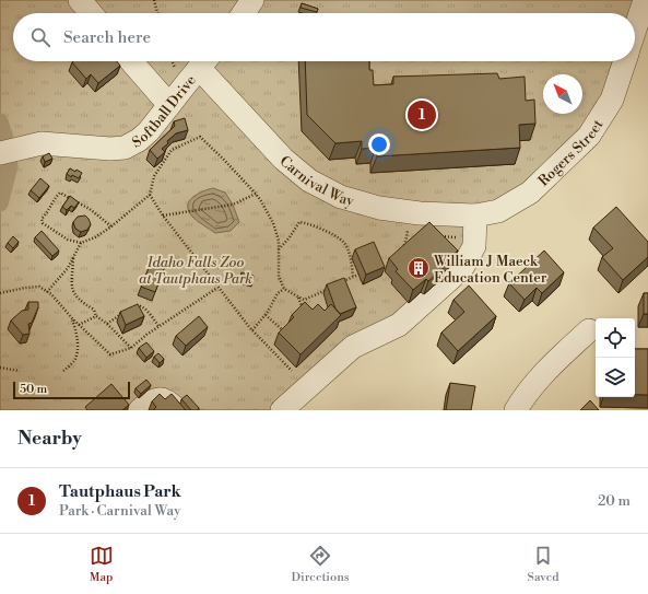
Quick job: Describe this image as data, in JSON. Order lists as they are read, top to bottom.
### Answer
{
  "streets": {
    "street": ["Softball Drive", "Rogers Street", "Carnival Way"]
  },
  "crossings": [
    ["Rogers Street", "Carnival Way"]
  ],
  "parks": ["Idaho Falls Zoo at Tautphaus Park"],
  "places": {
    "building": ["William J Maeck Education Center"]
  },
  "scale_bar": "50 m",
  "north": "top left",
  "page": {
    "search": "Search here",
    "pins": "1",
    "scale": "50 m",
    "heading": "Nearby",
    "list": [
      {
        "mark": "1",
        "name": "Tautphaus Park",
        "note": "Park · Carnival Way",
        "value": "20 m"
      }
    ],
    "nav": ["Map", "Directions", "Saved"]
  }
}
